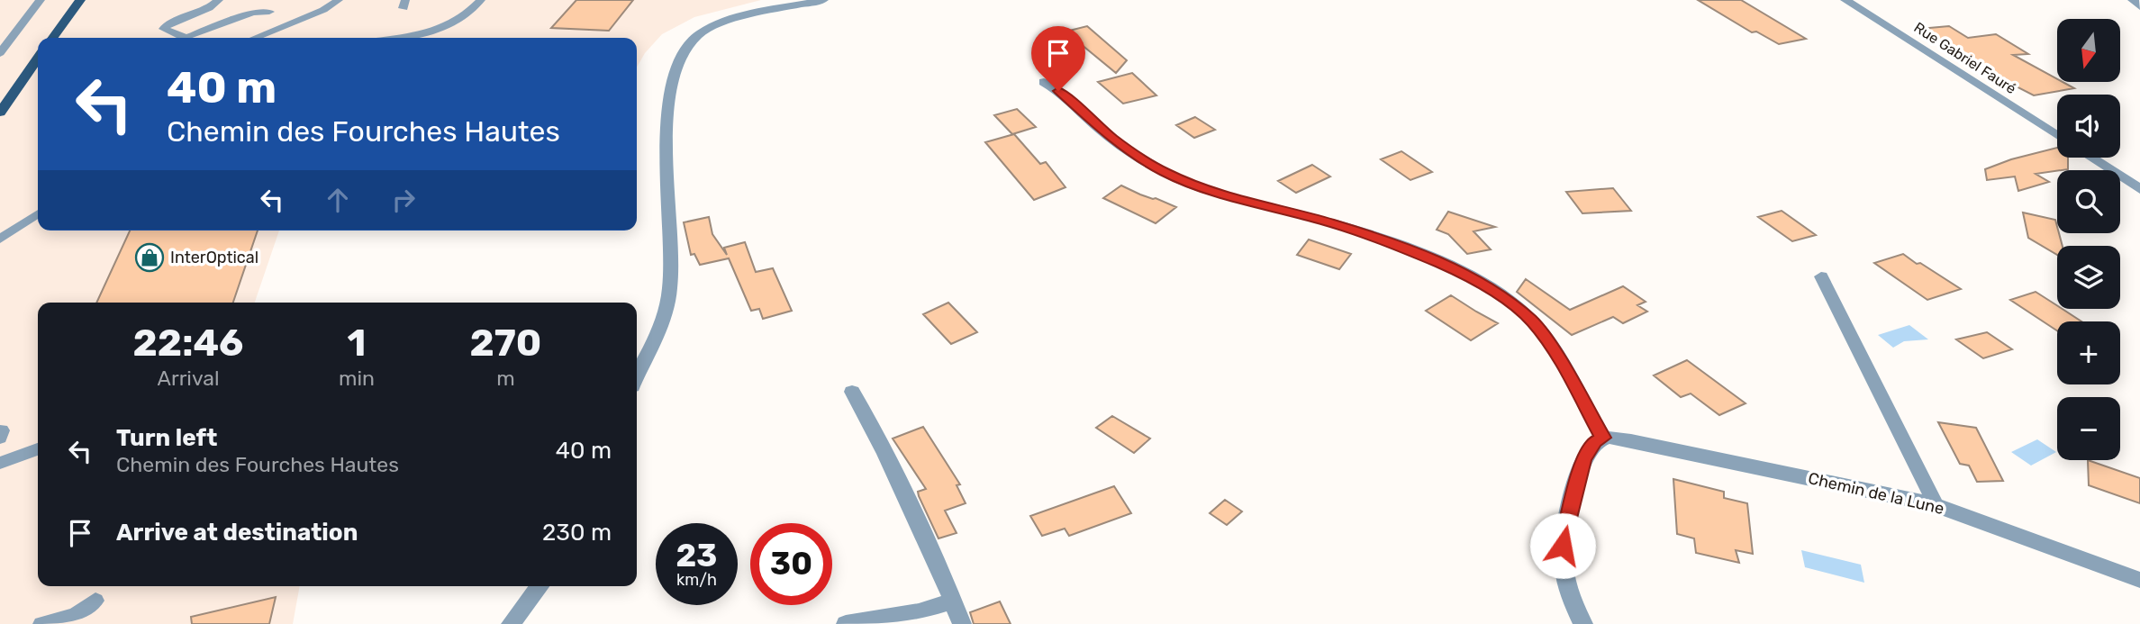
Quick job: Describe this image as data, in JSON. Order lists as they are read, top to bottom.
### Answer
{
  "streets": {
    "street": ["Rue Gabriel Fauré", "Chemin de la Lune"]
  },
  "places": {
    "shop": ["InterOptical"]
  },
  "north": "bottom",
  "page": {
    "map_buttons": ["+", "−"],
    "turn": ["40 m", "Chemin des Fourches Hautes"],
    "eta": [
      "22:46",
      "Arrival",
      "1",
      "min",
      "270",
      "m"
    ],
    "list": [
      {
        "name": "Turn left",
        "note": "Chemin des Fourches Hautes",
        "value": "40 m"
      },
      {
        "name": "Arrive at destination",
        "value": "230 m"
      }
    ],
    "speed": "23 km/h",
    "limit": "30"
  }
}
